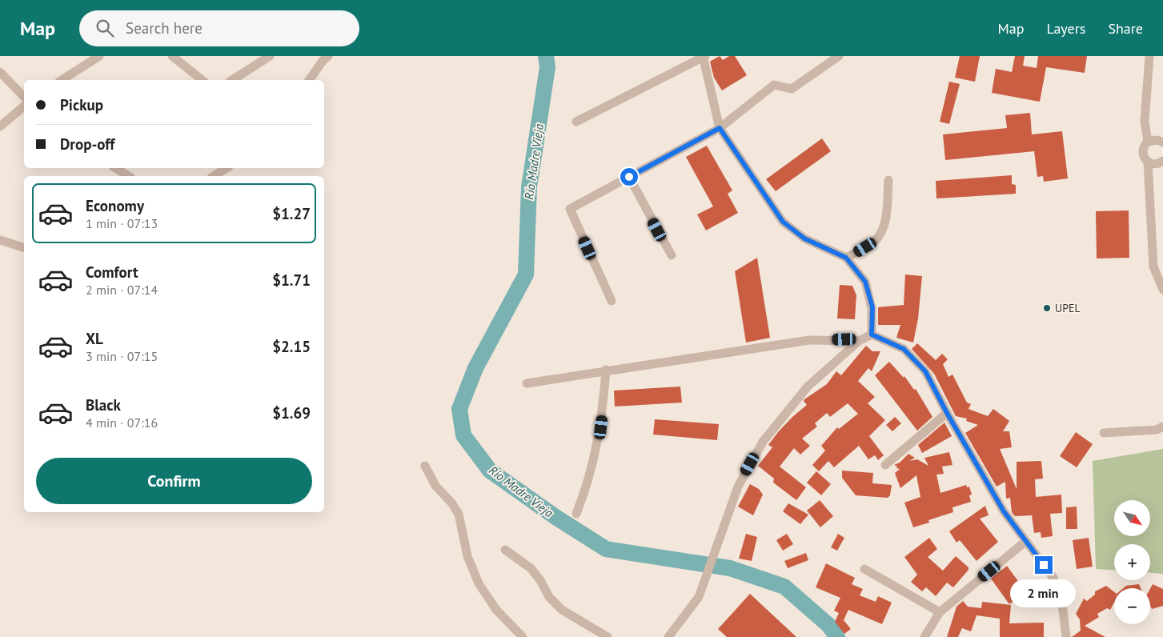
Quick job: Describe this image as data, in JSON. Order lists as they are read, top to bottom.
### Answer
{
  "water": ["Río Madre Vieja"],
  "places": ["UPEL"],
  "north": "bottom right",
  "page": {
    "header": "Map",
    "search": "Search here",
    "nav": ["Map", "Layers", "Share"],
    "banner": ["Pickup", "Drop-off"],
    "list": [
      {
        "name": "Economy",
        "note": "1 min · 07:13",
        "value": "$1.27"
      },
      {
        "name": "Comfort",
        "note": "2 min · 07:14",
        "value": "$1.71"
      },
      {
        "name": "XL",
        "note": "3 min · 07:15",
        "value": "$2.15"
      },
      {
        "name": "Black",
        "note": "4 min · 07:16",
        "value": "$1.69"
      }
    ],
    "buttons": "Confirm",
    "map_buttons": ["+", "−"],
    "bubble": "2 min"
  }
}
